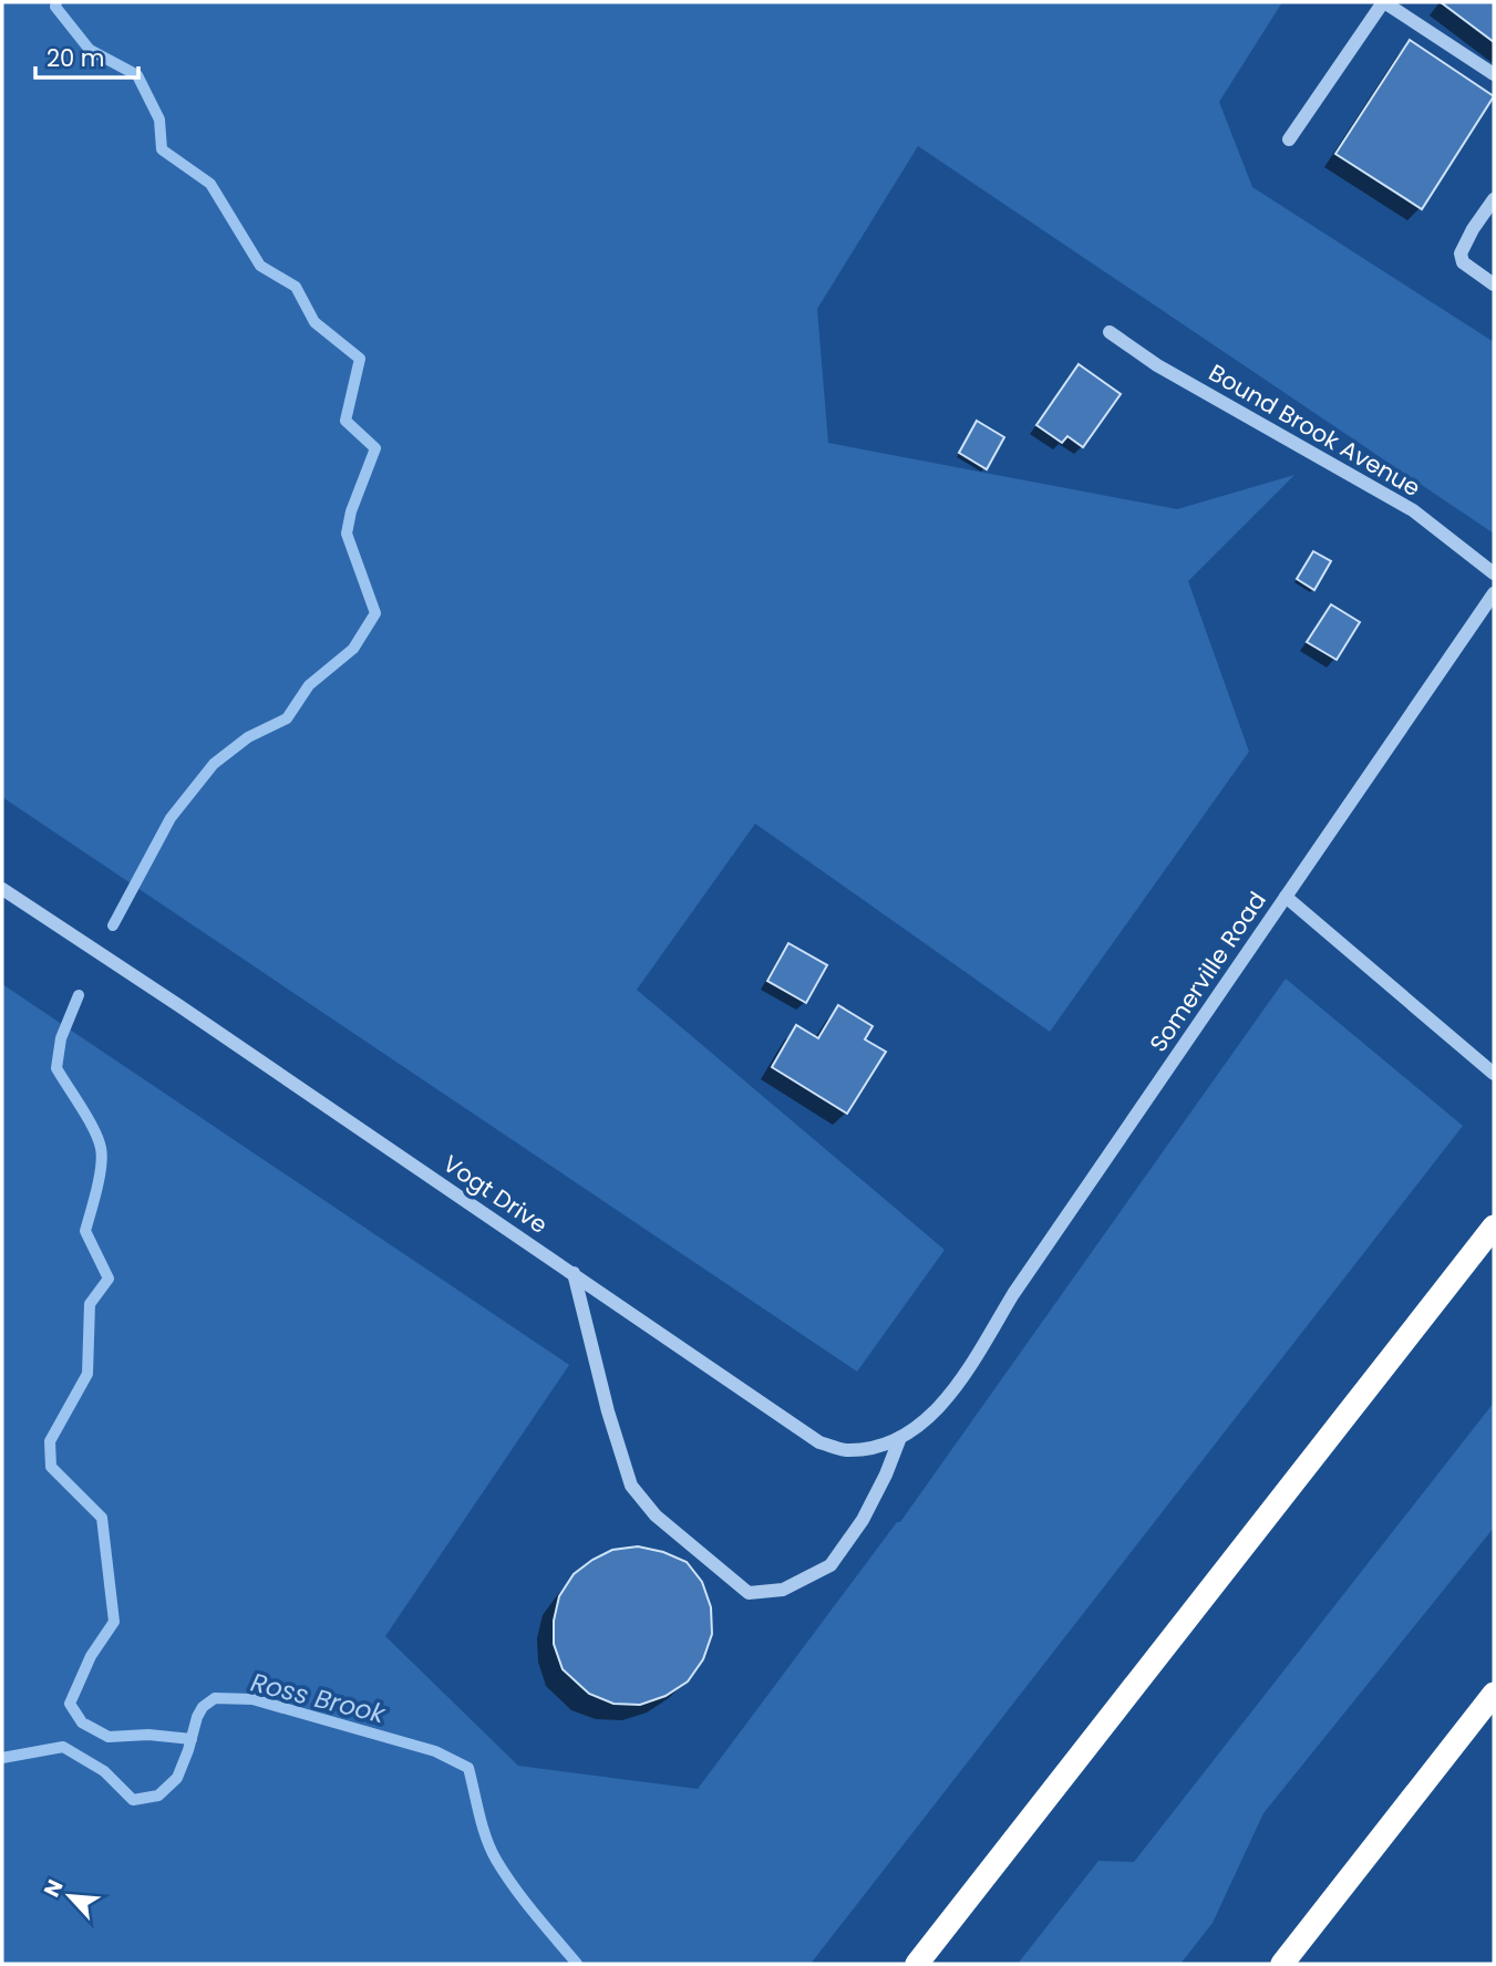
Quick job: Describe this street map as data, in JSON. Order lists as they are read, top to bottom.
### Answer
{
  "streets": {
    "street": ["Bound Brook Avenue", "Somerville Road", "Vogt Drive"]
  },
  "crossings": [
    ["Somerville Road", "Vogt Drive"]
  ],
  "water": ["Ross Brook"],
  "scale_bar": "20 m",
  "north": "top left"
}
